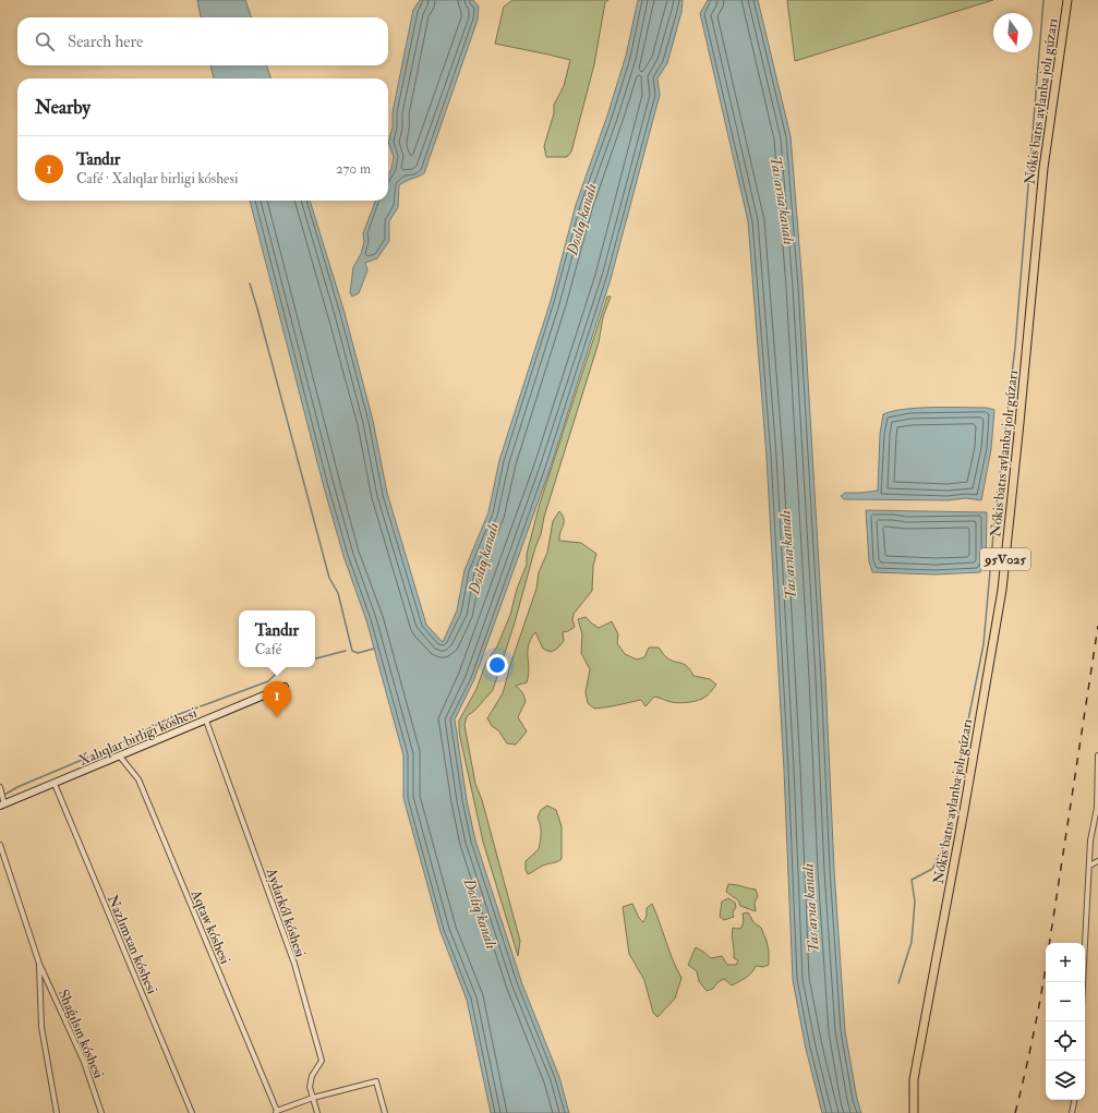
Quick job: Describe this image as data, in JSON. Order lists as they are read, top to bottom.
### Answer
{
  "streets": {
    "main road": ["Nókis batıs aylanba jolı gúzarı", "95V025"],
    "street": [
      "Xalıqlar birligi kóshesi",
      "Aydarkól kóshesi",
      "Aqtaw kóshesi",
      "Nazlımxan kóshesi",
      "Shaǵılsın kóshesi"
    ]
  },
  "crossings": [
    ["Xalıqlar birligi kóshesi", "Aydarkól kóshesi"],
    ["Xalıqlar birligi kóshesi", "Aqtaw kóshesi"],
    ["Xalıqlar birligi kóshesi", "Nazlımxan kóshesi"]
  ],
  "water": ["Tas arna kanalı", "Doslıq kanalı"],
  "north": "bottom",
  "page": {
    "search": "Search here",
    "heading": "Nearby",
    "list": [
      {
        "mark": "1",
        "name": "Tandır",
        "note": "Café · Xalıqlar birligi kóshesi",
        "value": "270 m"
      }
    ],
    "popup": ["Tandır", "Café"],
    "pins": "1",
    "map_buttons": ["+", "−"]
  }
}
